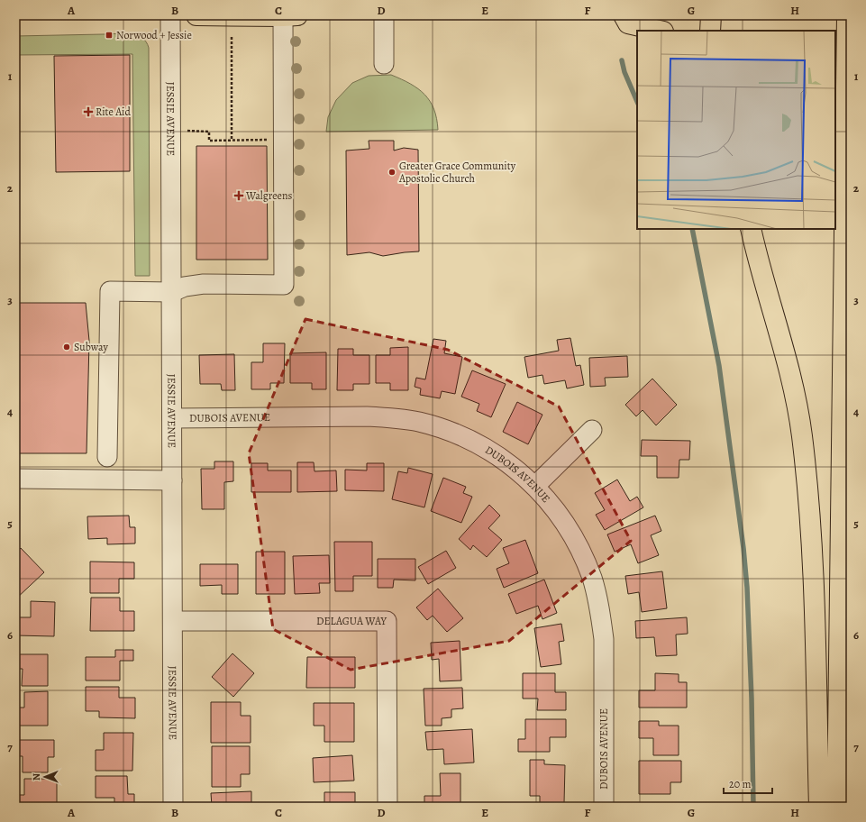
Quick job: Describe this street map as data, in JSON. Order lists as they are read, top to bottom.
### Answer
{
  "streets": {
    "street": ["JESSIE AVENUE", "DUBOIS AVENUE", "DELAGUA WAY"]
  },
  "crossings": [
    ["JESSIE AVENUE", "DUBOIS AVENUE"],
    ["JESSIE AVENUE", "DELAGUA WAY"]
  ],
  "places": {
    "transit": ["Norwood + Jessie"],
    "health": ["Rite Aid", "Walgreens"],
    "other": ["Greater Grace Community Apostolic Church", "Subway"]
  },
  "scale_bar": "20 m",
  "north": "left",
  "grid": {
    "columns": [
      "A",
      "B",
      "C",
      "D",
      "E",
      "F",
      "G",
      "H"
    ],
    "rows": [
      "1",
      "2",
      "3",
      "4",
      "5",
      "6",
      "7"
    ]
  }
}
